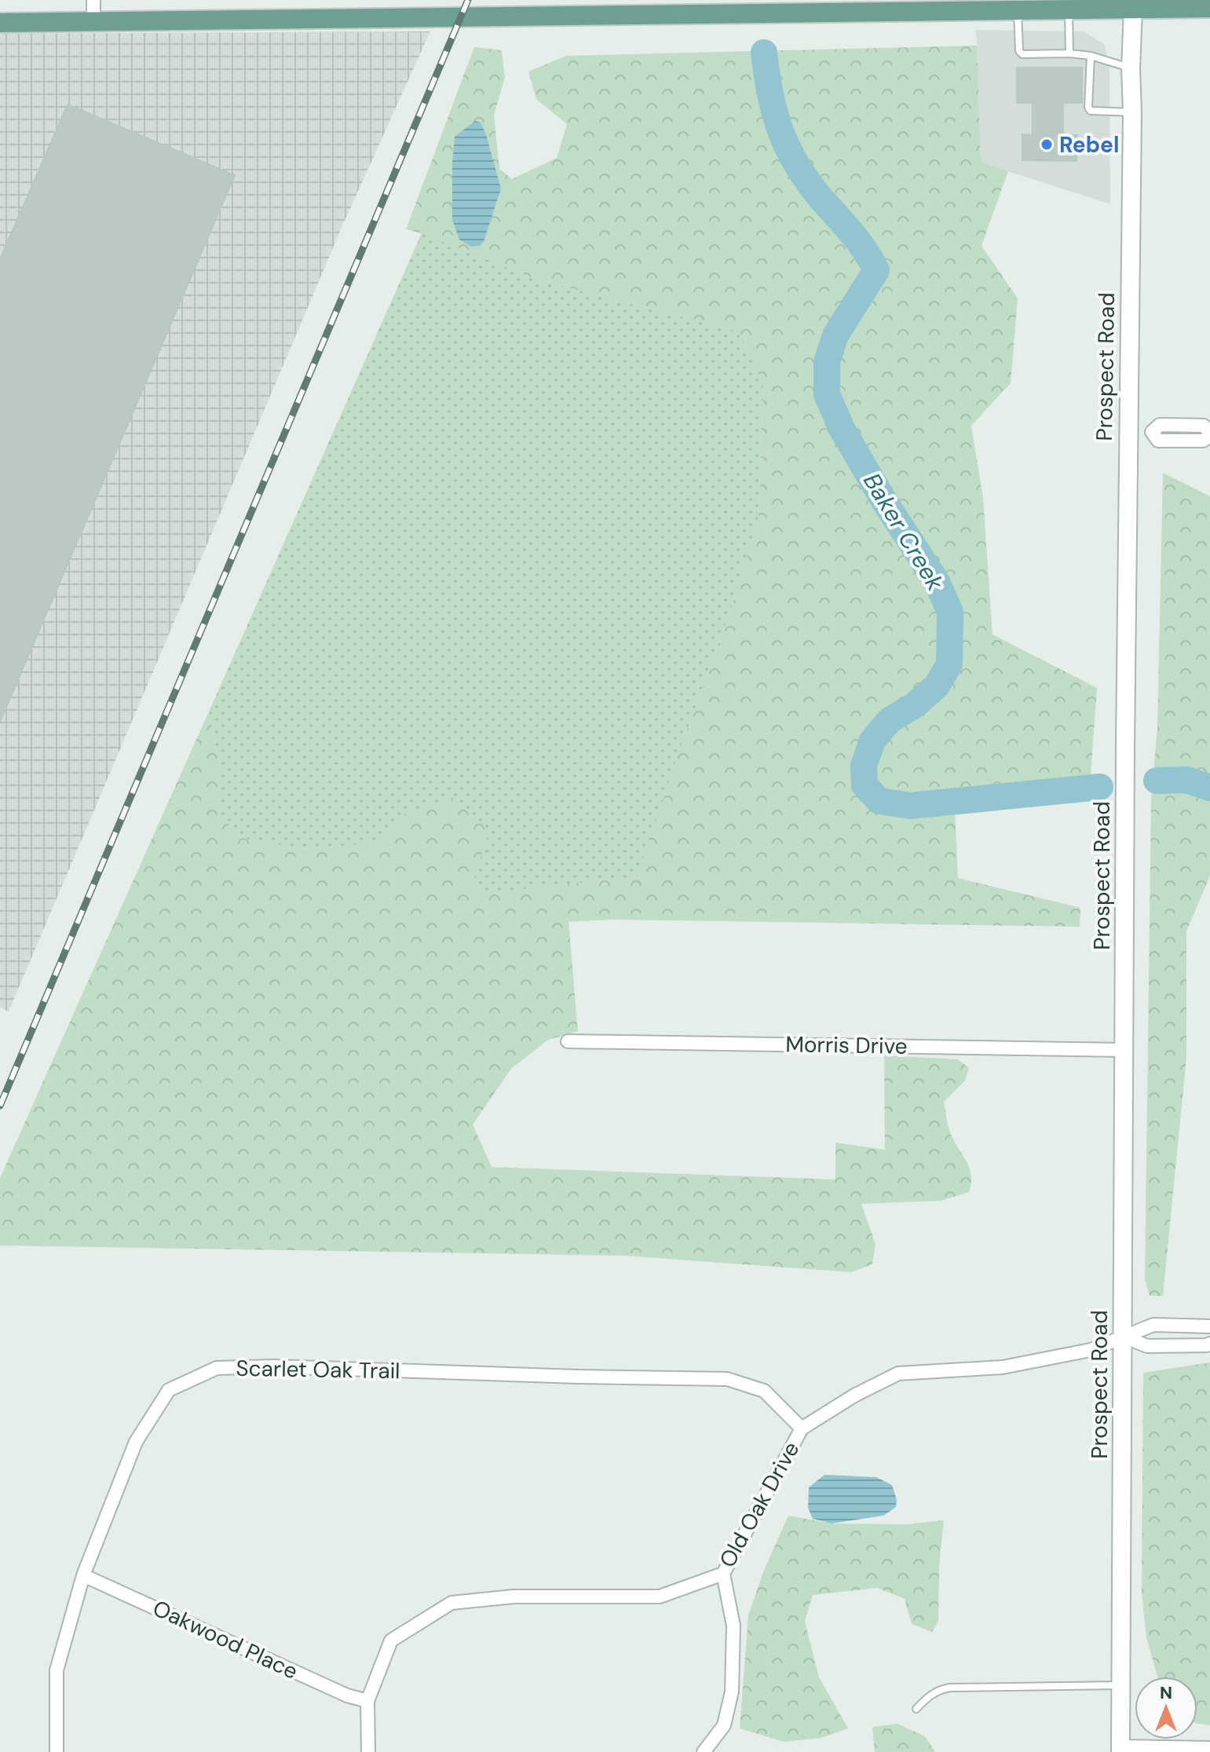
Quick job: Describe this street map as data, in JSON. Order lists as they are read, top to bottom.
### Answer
{
  "streets": {
    "street": [
      "Prospect Road",
      "Morris Drive",
      "Scarlet Oak Trail",
      "Old Oak Drive",
      "Oakwood Place"
    ]
  },
  "crossings": [
    ["Prospect Road", "Morris Drive"],
    ["Prospect Road", "Old Oak Drive"],
    ["Scarlet Oak Trail", "Old Oak Drive"],
    ["Scarlet Oak Trail", "Oakwood Place"],
    ["Old Oak Drive", "Oakwood Place"]
  ],
  "water": ["Baker Creek"],
  "places": ["Rebel"],
  "north": "top"
}
